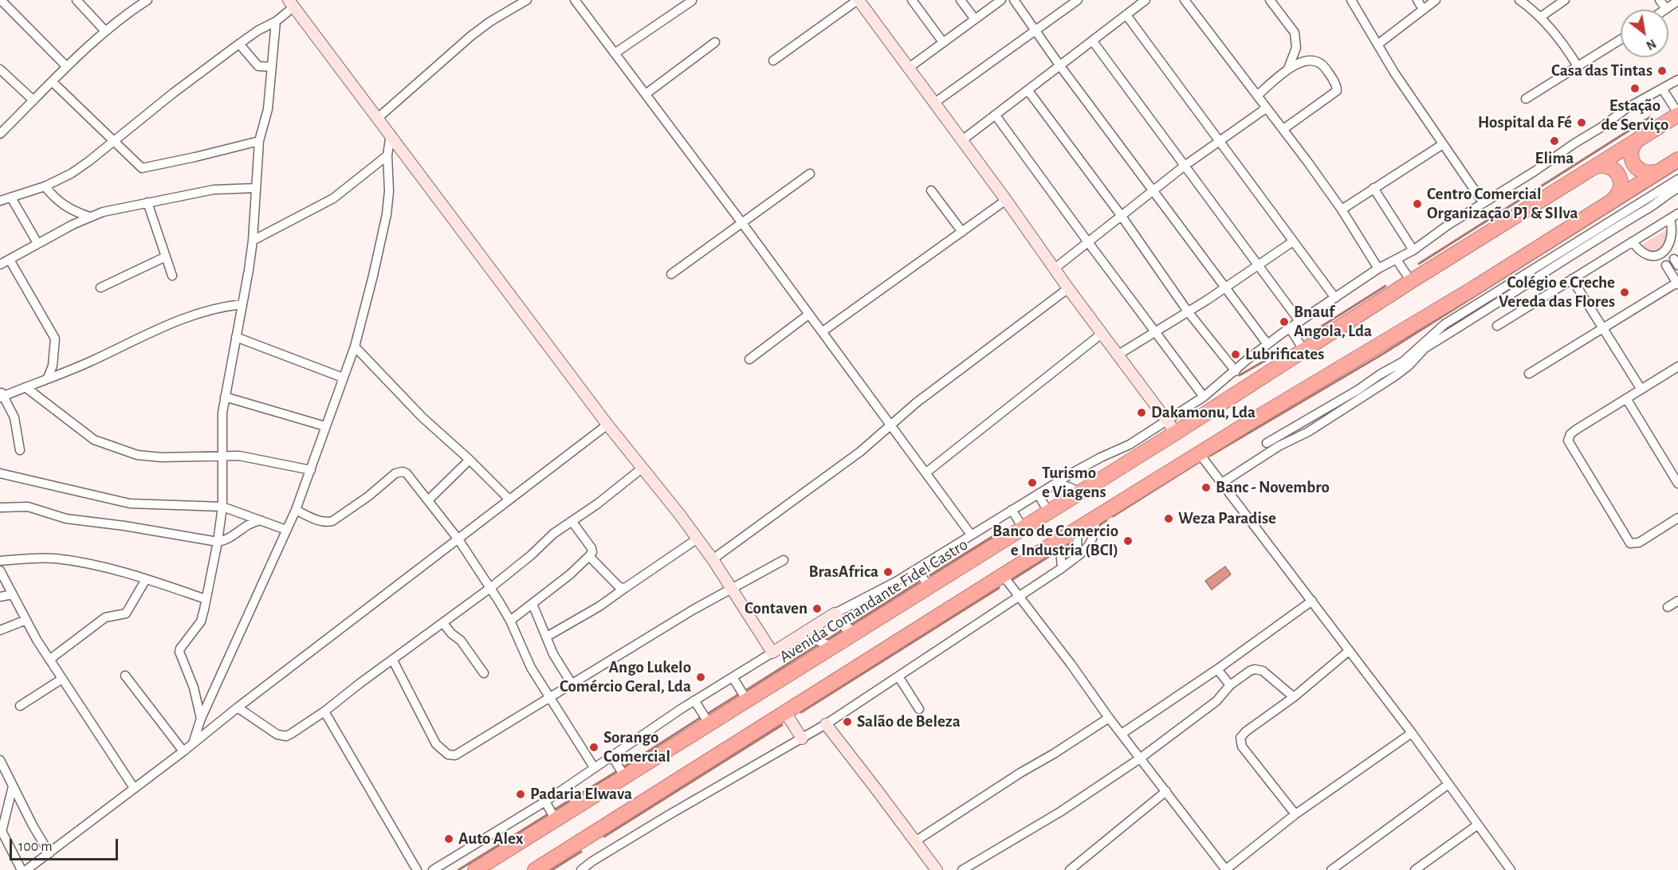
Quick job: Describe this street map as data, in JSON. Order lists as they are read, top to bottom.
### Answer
{
  "streets": {
    "highway": ["Avenida Comandante Fidel Castro"]
  },
  "places": [
    "Casa das Tintas",
    "Estação de Serviço",
    "Hospital da Fé",
    "Elima",
    "Centro Comercial Organização PJ & SIlva",
    "Colégio e Creche Vereda das Flores",
    "Bnauf Angola, Lda",
    "Lubrificates",
    "Dakamonu, Lda",
    "Turismo e Viagens",
    "Banc - Novembro",
    "Weza Paradise",
    "Banco de Comercio e Industria (BCI)",
    "BrasAfrica",
    "Contaven",
    "Ango Lukelo Comércio Geral, Lda",
    "Salão de Beleza",
    "Sorango Comercial",
    "Padaria Elwava",
    "Auto Alex"
  ],
  "scale_bar": "100 m",
  "north": "bottom right"
}
